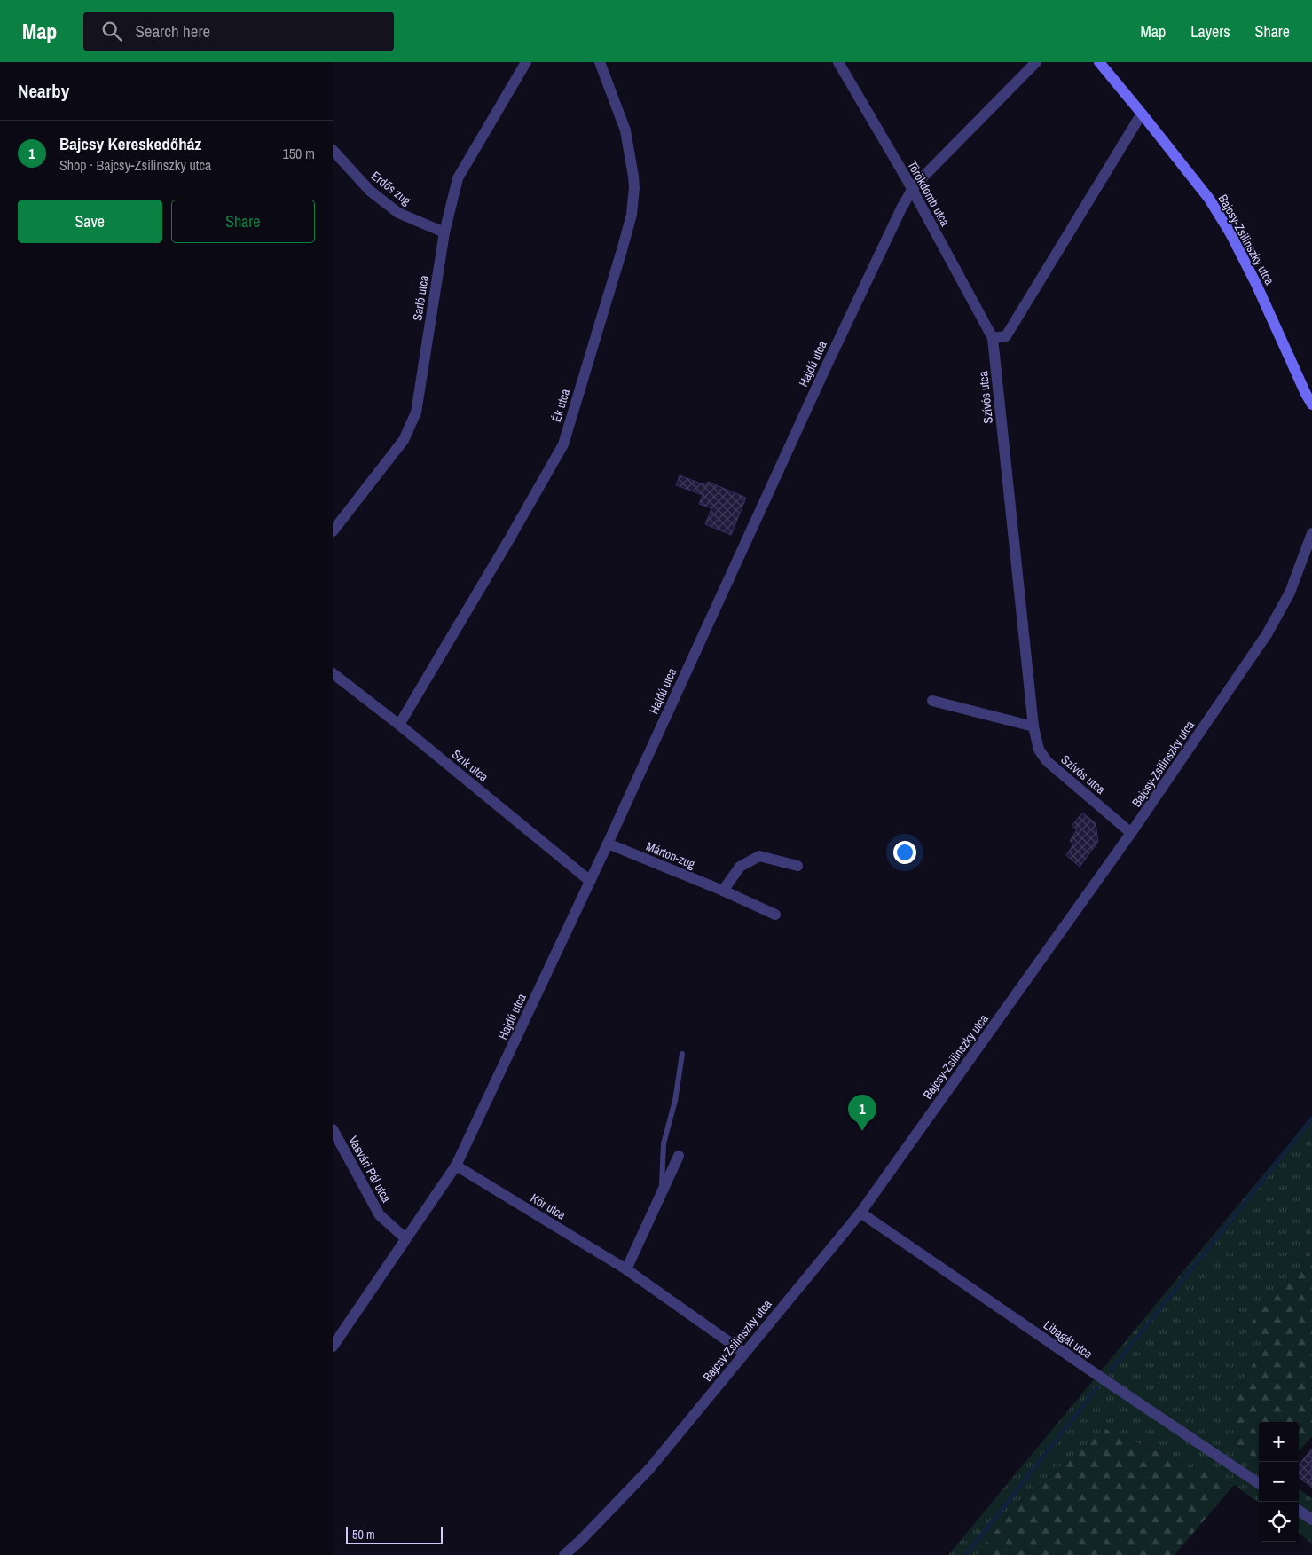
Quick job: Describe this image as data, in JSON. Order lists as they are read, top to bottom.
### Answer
{
  "streets": {
    "main road": ["Bajcsy-Zsilinszky utca"],
    "street": [
      "Erdős zug",
      "Törökdomb utca",
      "Sarló utca",
      "Hajdú utca",
      "Szívós utca",
      "Ék utca",
      "Szik utca",
      "Márton-zug",
      "Vasvári Pál utca",
      "Kör utca",
      "Libagát utca"
    ]
  },
  "crossings": [
    ["Erdős zug", "Sarló utca"],
    ["Törökdomb utca", "Hajdú utca"],
    ["Törökdomb utca", "Szívós utca"],
    ["Bajcsy-Zsilinszky utca", "Szívós utca"],
    ["Bajcsy-Zsilinszky utca", "Kör utca"],
    ["Bajcsy-Zsilinszky utca", "Libagát utca"],
    ["Hajdú utca", "Szik utca"],
    ["Hajdú utca", "Márton-zug"],
    ["Hajdú utca", "Vasvári Pál utca"],
    ["Hajdú utca", "Kör utca"],
    ["Ék utca", "Szik utca"]
  ],
  "scale_bar": "50 m",
  "page": {
    "header": "Map",
    "search": "Search here",
    "nav": ["Map", "Layers", "Share"],
    "heading": "Nearby",
    "list": [
      {
        "mark": "1",
        "name": "Bajcsy Kereskedőház",
        "note": "Shop · Bajcsy-Zsilinszky utca",
        "value": "150 m"
      }
    ],
    "buttons": ["Save", "Share"],
    "pins": "1",
    "map_buttons": ["+", "−"],
    "scale": "50 m"
  }
}
